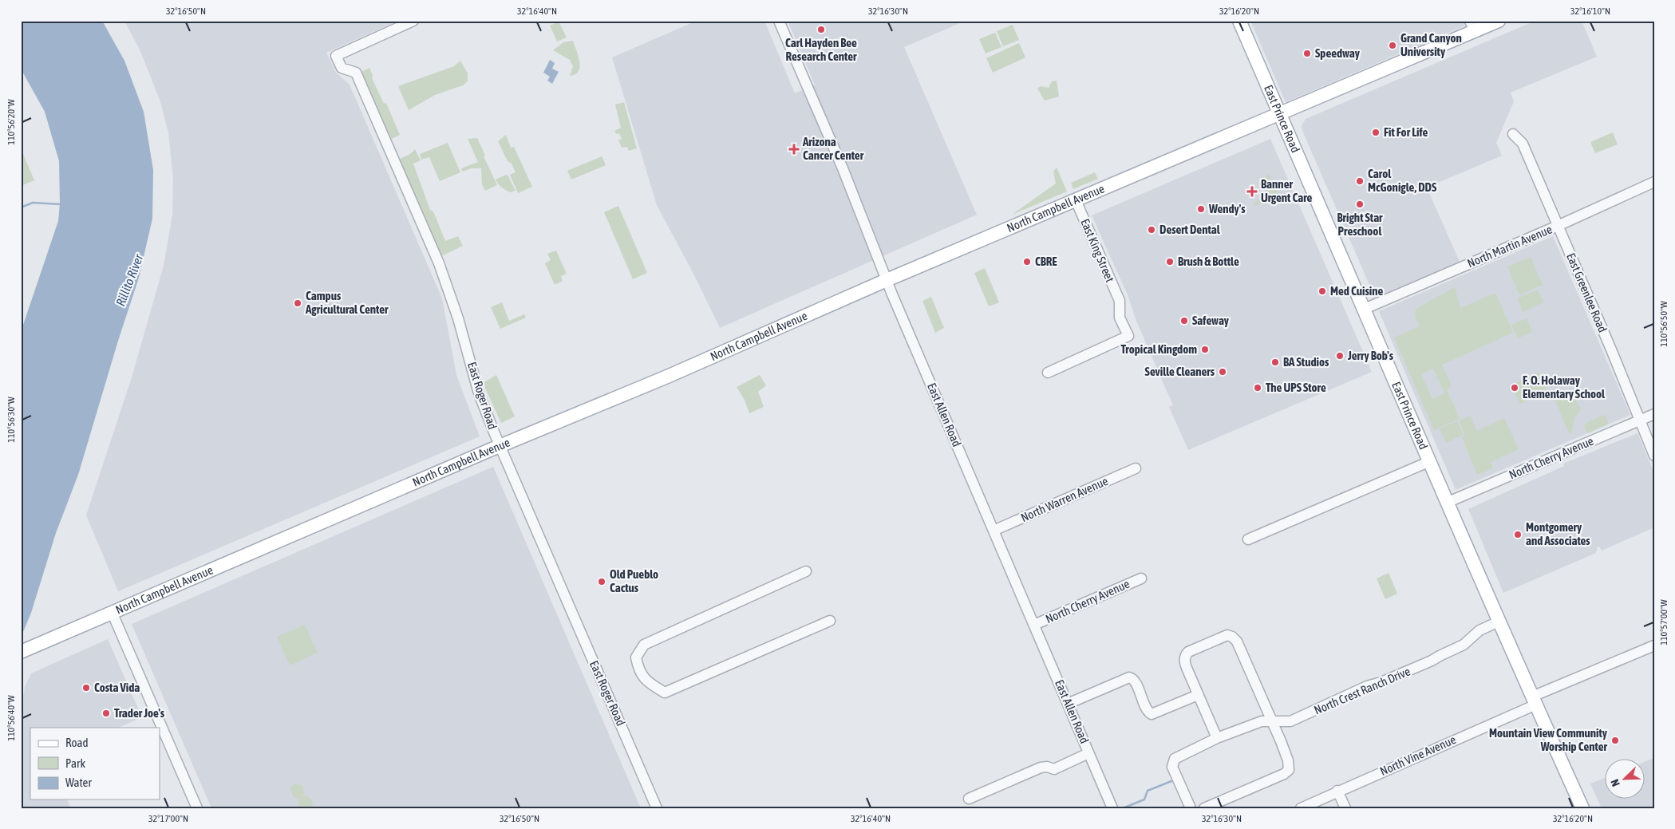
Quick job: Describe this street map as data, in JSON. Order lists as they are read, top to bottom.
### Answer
{
  "streets": {
    "main road": ["East Prince Road", "North Campbell Avenue"],
    "street": [
      "North Martin Avenue",
      "East King Street",
      "East Greenlee Road",
      "East Roger Road",
      "East Allen Road",
      "North Cherry Avenue",
      "North Warren Avenue",
      "North Crest Ranch Drive",
      "North Vine Avenue"
    ]
  },
  "crossings": [
    ["East Prince Road", "North Campbell Avenue"],
    ["East Prince Road", "North Martin Avenue"],
    ["East Prince Road", "North Cherry Avenue"],
    ["East Prince Road", "North Crest Ranch Drive"],
    ["East Prince Road", "North Vine Avenue"],
    ["North Campbell Avenue", "East King Street"],
    ["North Campbell Avenue", "East Roger Road"],
    ["North Campbell Avenue", "East Allen Road"],
    ["North Martin Avenue", "East Greenlee Road"],
    ["East Greenlee Road", "North Cherry Avenue"],
    ["East Allen Road", "North Cherry Avenue"],
    ["East Allen Road", "North Warren Avenue"]
  ],
  "water": ["Rillito River"],
  "places": {
    "other": [
      "Carl Hayden Bee Research Center",
      "Grand Canyon University",
      "Speedway",
      "Fit For Life",
      "Carol McGonigle, DDS",
      "Bright Star Preschool",
      "Wendy's",
      "Desert Dental",
      "CBRE",
      "Brush & Bottle",
      "Med Cuisine",
      "Campus Agricultural Center",
      "Safeway",
      "Tropical Kingdom",
      "Jerry Bob's",
      "BA Studios",
      "Seville Cleaners",
      "The UPS Store",
      "F. O. Holaway Elementary School",
      "Montgomery and Associates",
      "Old Pueblo Cactus",
      "Costa Vida",
      "Trader Joe's",
      "Mountain View Community Worship Center"
    ],
    "health": ["Arizona Cancer Center", "Banner Urgent Care"]
  },
  "legend": ["Road", "Park", "Water"],
  "north": "bottom left",
  "coordinates": [
    "32°16'50\"N",
    "32°16'40\"N",
    "32°16'30\"N",
    "32°16'20\"N",
    "32°16'10\"N",
    "110°56'20\"W",
    "110°56'50\"W",
    "110°56'30\"W",
    "110°57'00\"W",
    "110°56'40\"W",
    "32°17'00\"N"
  ]
}
